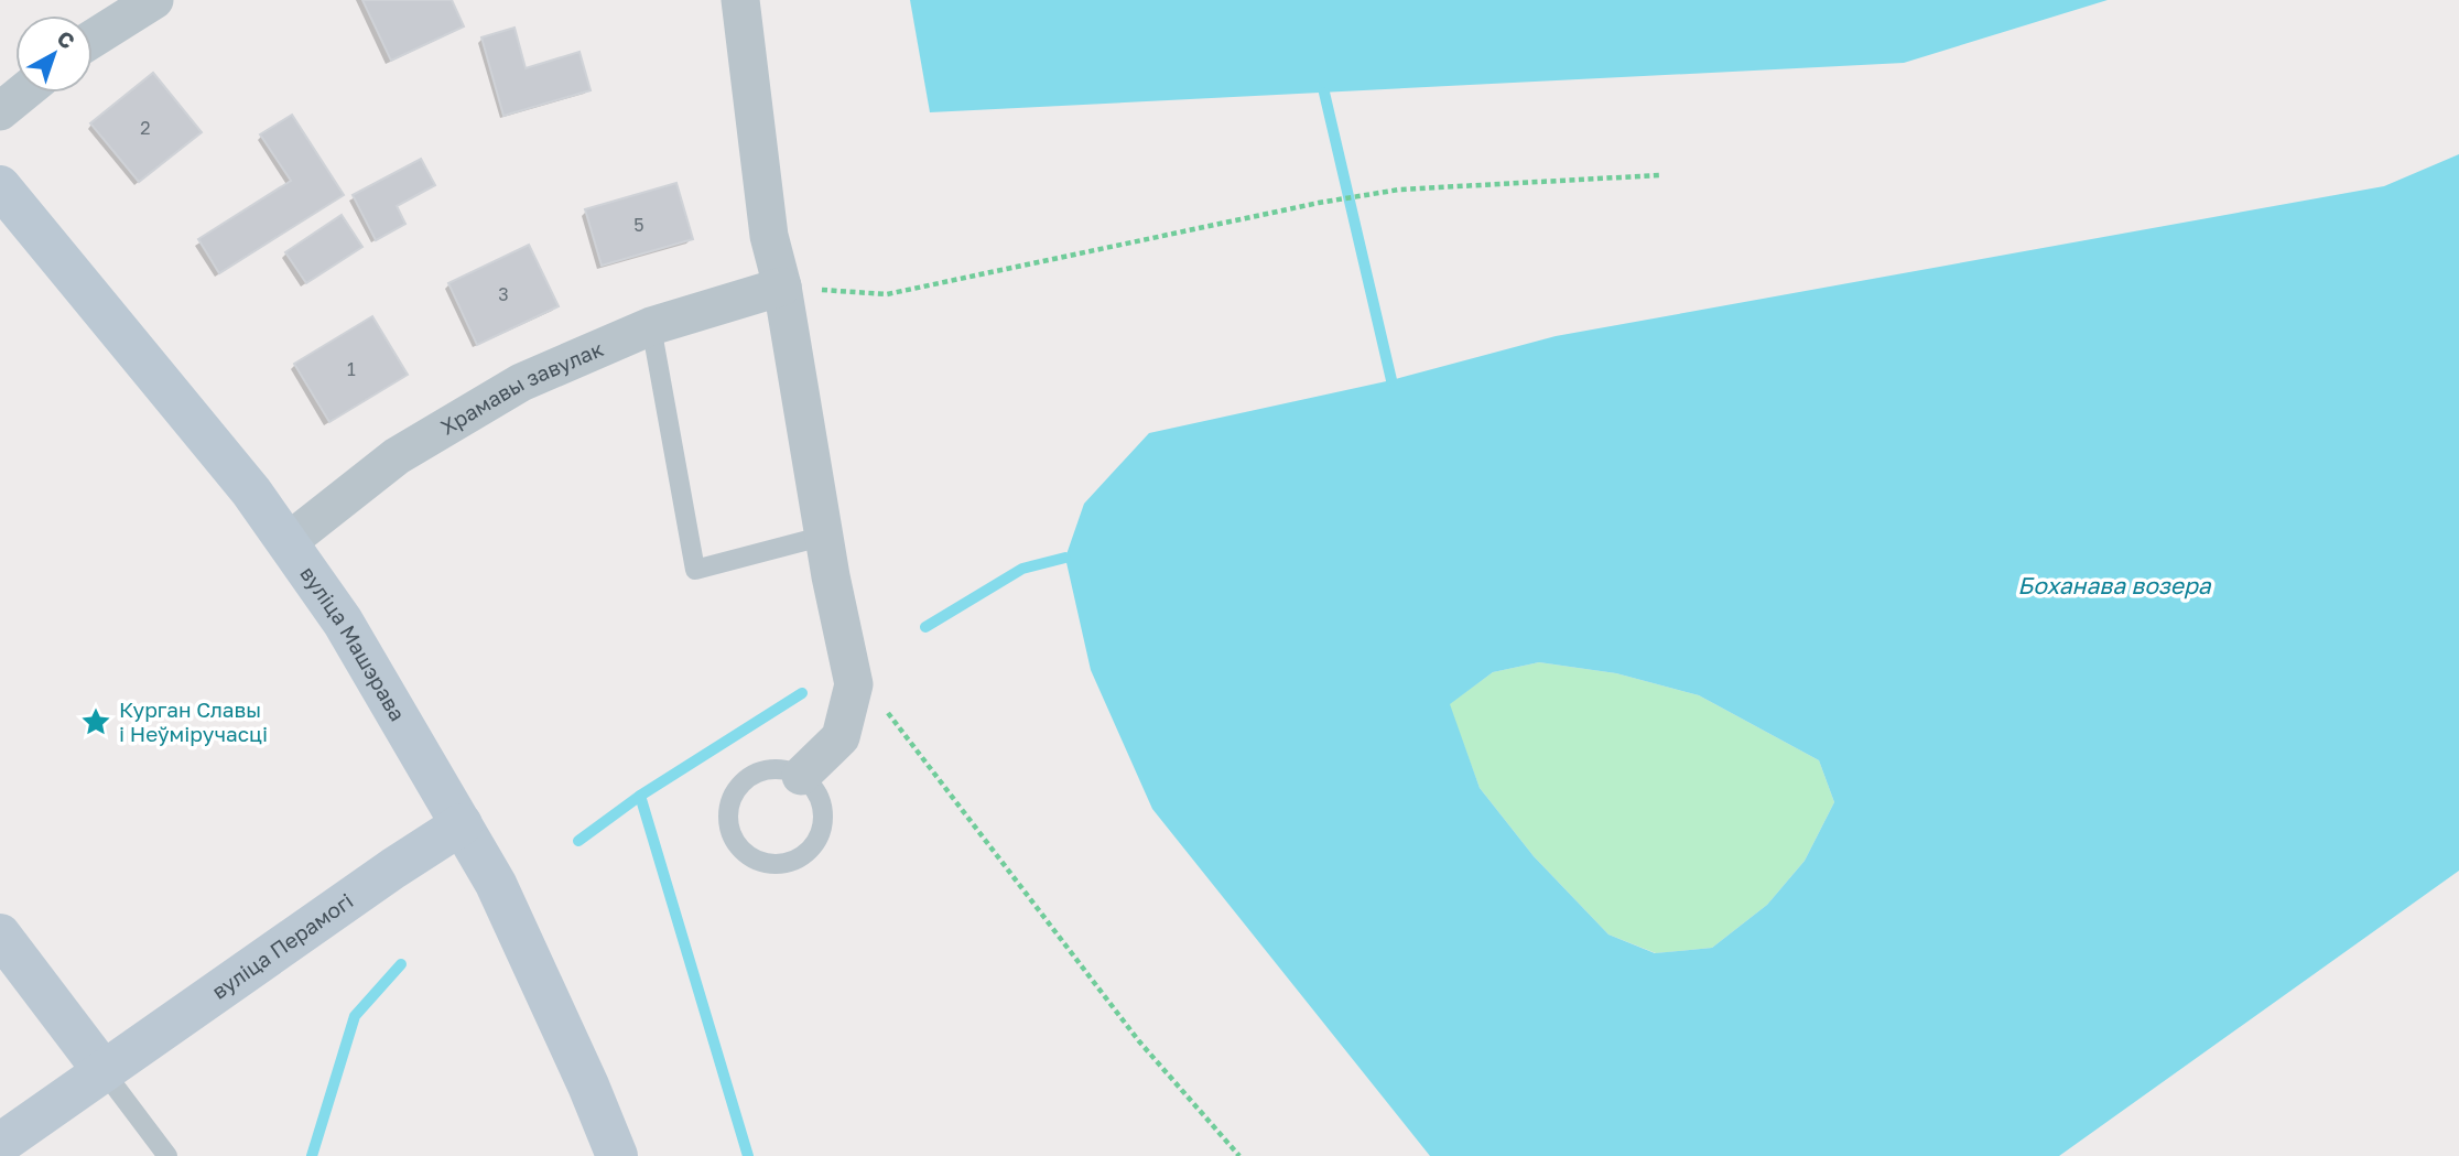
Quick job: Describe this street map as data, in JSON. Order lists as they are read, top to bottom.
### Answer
{
  "streets": {
    "street": ["Храмавы завулак", "вуліца Машэрава", "вуліца Перамогі"]
  },
  "crossings": [
    ["Храмавы завулак", "вуліца Машэрава"],
    ["вуліца Машэрава", "вуліца Перамогі"]
  ],
  "water": ["Боханава возера"],
  "places": {
    "place": ["Курган Славы і Неўміручасці"]
  },
  "house_numbers": [
    "2",
    "5",
    "3",
    "1"
  ],
  "north": "top right"
}
